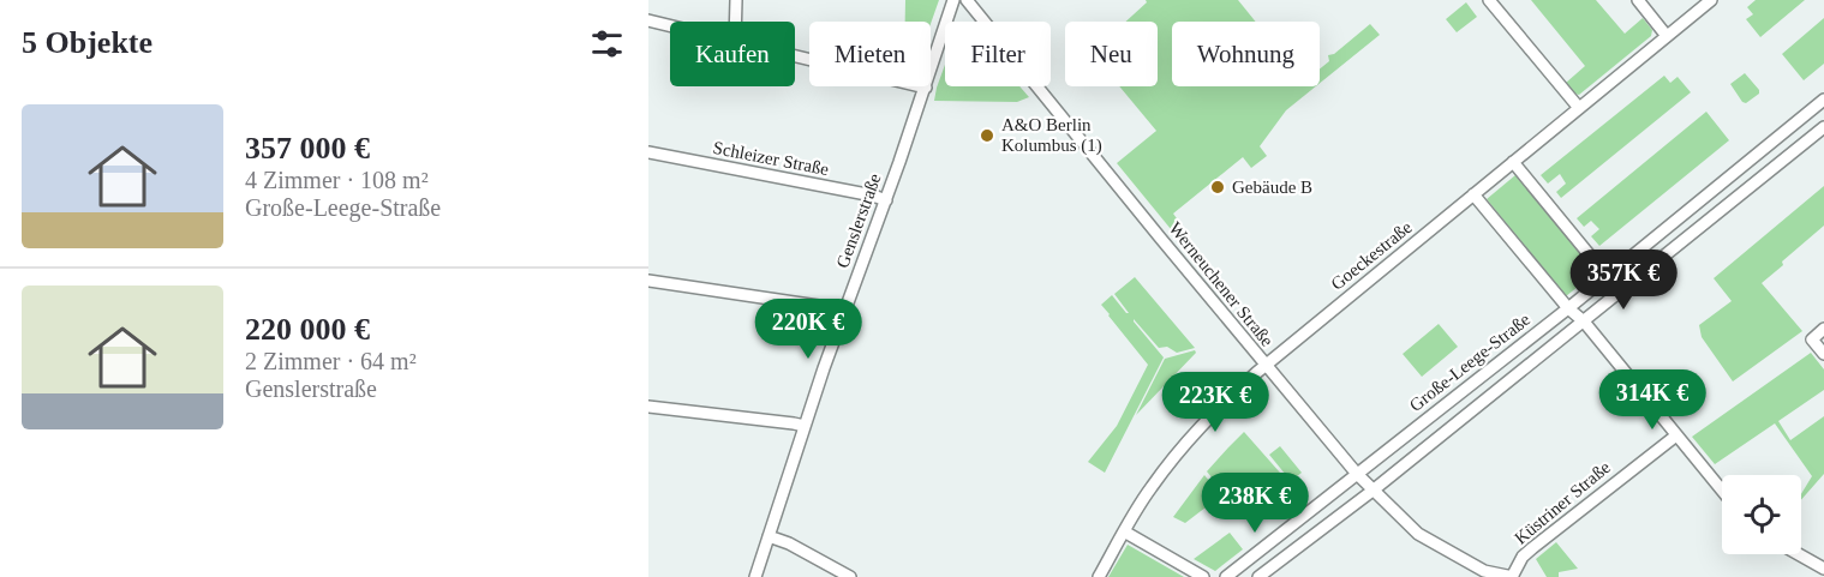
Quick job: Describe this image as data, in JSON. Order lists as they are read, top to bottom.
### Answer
{
  "streets": {
    "street": [
      "Schleizer Straße",
      "Genslerstraße",
      "Goeckestraße",
      "Werneuchener Straße",
      "Große-Leege-Straße",
      "Küstriner Straße"
    ]
  },
  "crossings": [
    ["Schleizer Straße", "Genslerstraße"],
    ["Goeckestraße", "Werneuchener Straße"],
    ["Werneuchener Straße", "Große-Leege-Straße"],
    ["Werneuchener Straße", "Küstriner Straße"]
  ],
  "places": ["A&O Berlin Kolumbus (1)", "Gebäude B"],
  "page": {
    "heading": "5 Objekte",
    "chip": [
      "Kaufen",
      "Mieten",
      "Filter",
      "Neu",
      "Wohnung"
    ],
    "list": [
      {
        "name": "357 000 €",
        "note": "4 Zimmer · 108 m² · Große-Leege-Straße"
      },
      {
        "name": "220 000 €",
        "note": "2 Zimmer · 64 m² · Genslerstraße"
      }
    ],
    "price": [
      "357K €",
      "220K €",
      "314K €",
      "223K €",
      "238K €"
    ]
  }
}
